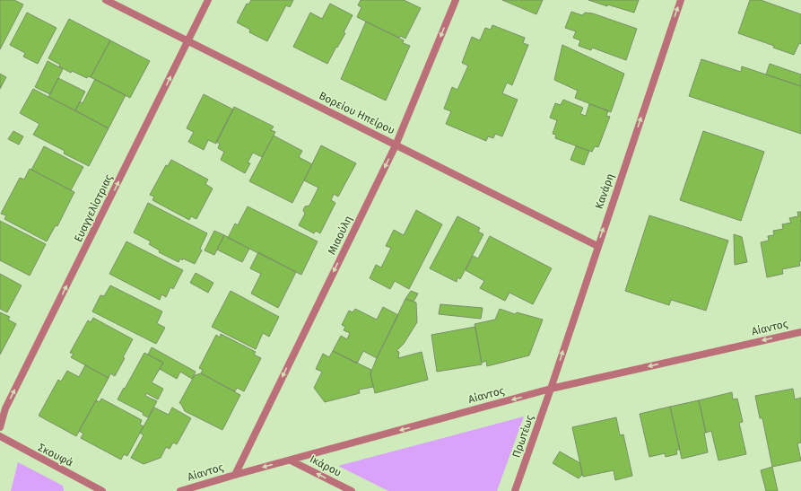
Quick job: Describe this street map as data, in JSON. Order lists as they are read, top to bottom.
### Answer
{
  "streets": {
    "street": [
      "Βορείου Ηπείρου",
      "Κανάρη",
      "Ευαγγελίστριας",
      "Μιαούλη",
      "Αίαντος",
      "Πρωτέως",
      "Σκουφά",
      "Ικάρου"
    ]
  },
  "crossings": [
    ["Βορείου Ηπείρου", "Κανάρη"],
    ["Βορείου Ηπείρου", "Ευαγγελίστριας"],
    ["Βορείου Ηπείρου", "Μιαούλη"],
    ["Κανάρη", "Αίαντος"],
    ["Κανάρη", "Πρωτέως"],
    ["Μιαούλη", "Αίαντος"],
    ["Αίαντος", "Πρωτέως"],
    ["Αίαντος", "Ικάρου"]
  ],
  "one_way": [
    "Κανάρη",
    "Ευαγγελίστριας",
    "Μιαούλη",
    "Αίαντος",
    "Ικάρου"
  ]
}
